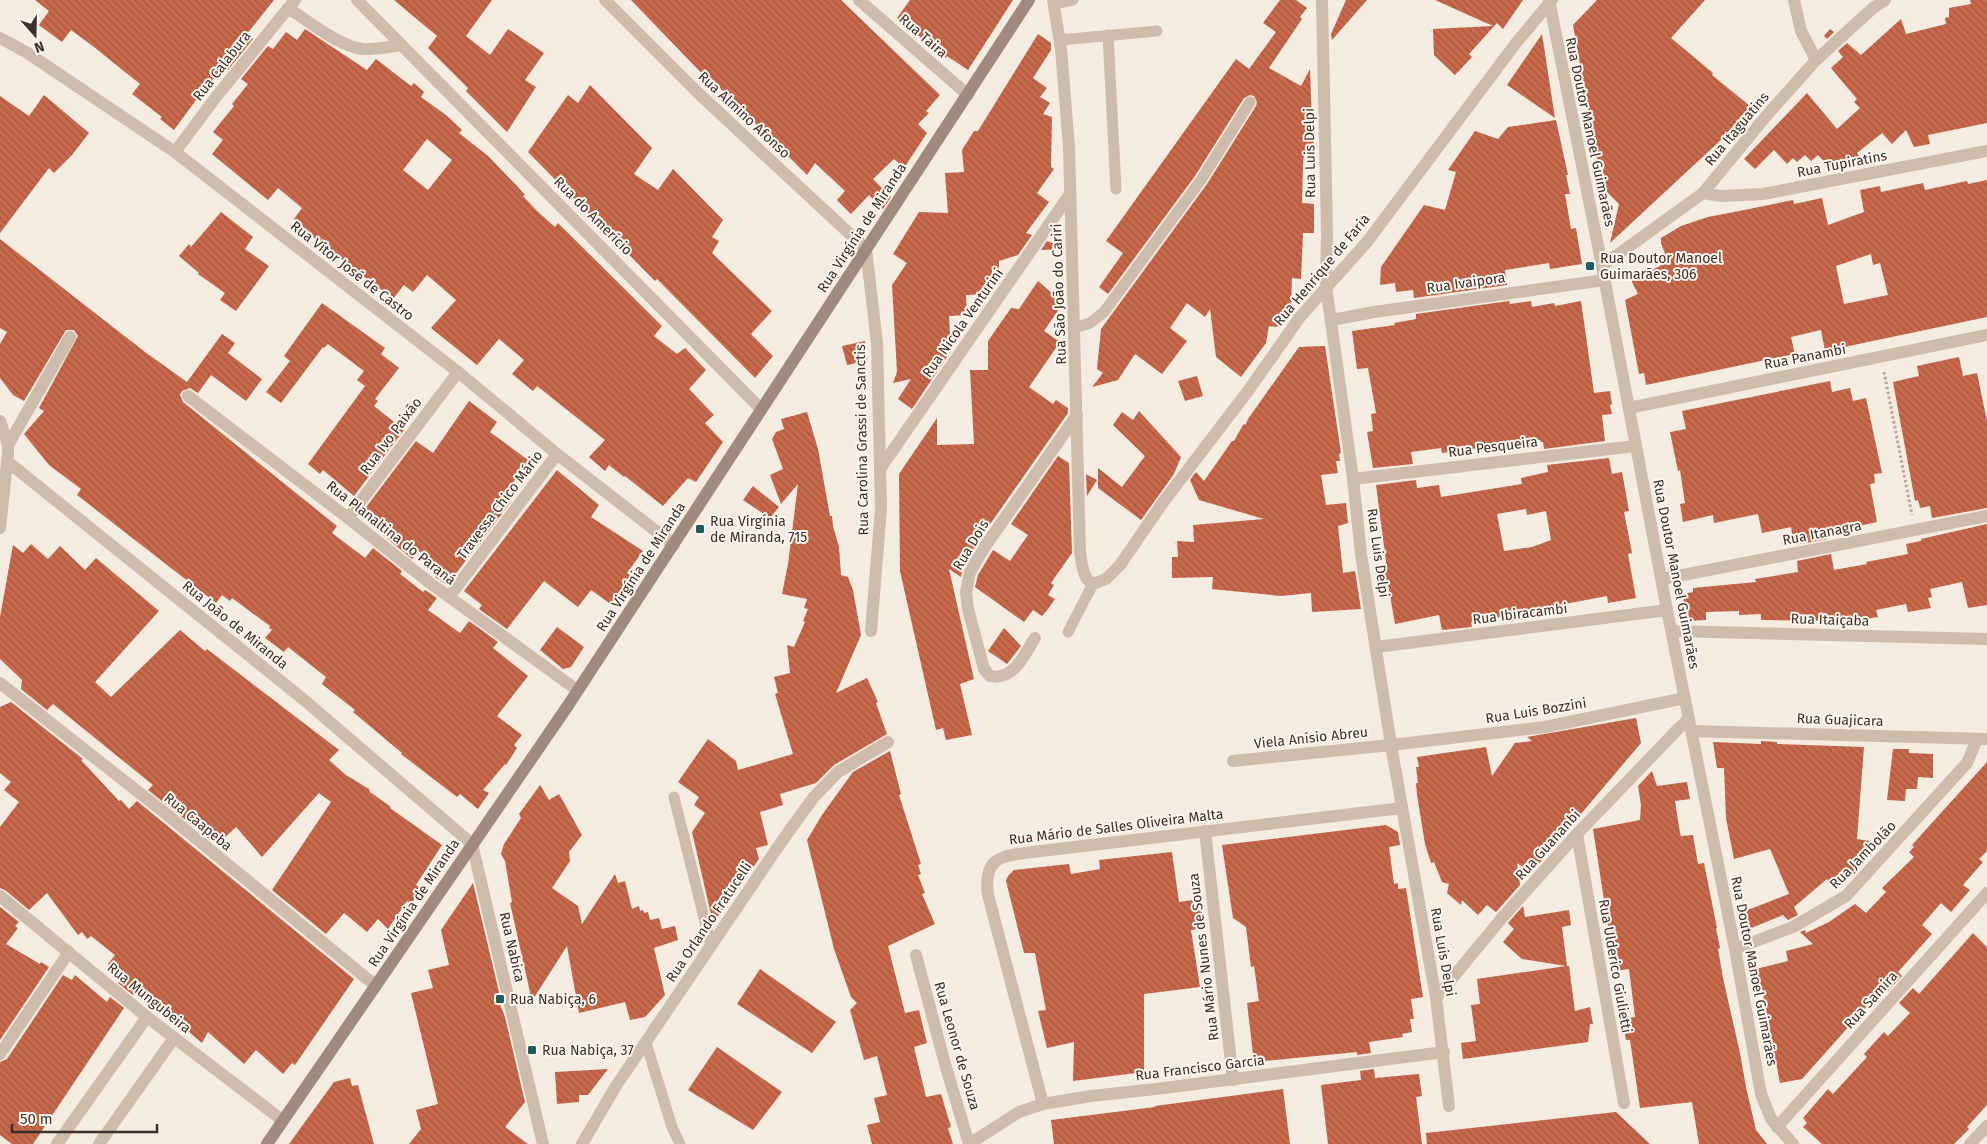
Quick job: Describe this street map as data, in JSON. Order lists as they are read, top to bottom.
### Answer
{
  "streets": {
    "street": [
      "Rua Taira",
      "Rua Calabura",
      "Rua Almino Afonso",
      "Rua Itaguatins",
      "Rua Doutor Manoel Guimarães",
      "Rua Luis Delpi",
      "Rua Tupiratins",
      "Rua do Amerício",
      "Rua Virgínia de Miranda",
      "Rua Henrique de Faria",
      "Rua Vítor José de Castro",
      "Rua Ivaipora",
      "Rua São João do Cariri",
      "Rua Nicola Venturini",
      "Rua Panambi",
      "Rua Ivo Paixão",
      "Rua Carolina Grassi de Sanctis",
      "Rua Pesqueira",
      "Travessa Chico Mário",
      "Rua Planaltina do Paraná",
      "Rua Itanagra",
      "Rua Dois",
      "Rua Ibiracambi",
      "Rua Itaiçaba",
      "Rua João de Miranda",
      "Rua Luis Bozzini",
      "Rua Guajicara",
      "Viela Anísio Abreu",
      "Rua Caapeba",
      "Rua Mário de Salles Oliveira Malta",
      "Rua Guananbi",
      "Rua Jambolão",
      "Rua Orlando Fratucelli",
      "Rua Nabica",
      "Rua Mário Nunes de Souza",
      "Rua Ulderico Giulietti",
      "Rua Mungubeira",
      "Rua Samira",
      "Rua Leonor de Souza",
      "Rua Francisco Garcia"
    ]
  },
  "crossings": [
    ["Rua Taira", "Rua Virgínia de Miranda"],
    ["Rua Calabura", "Rua Vítor José de Castro"],
    ["Rua Almino Afonso", "Rua Virgínia de Miranda"],
    ["Rua Almino Afonso", "Rua Carolina Grassi de Sanctis"],
    ["Rua Itaguatins", "Rua Doutor Manoel Guimarães"],
    ["Rua Itaguatins", "Rua Tupiratins"],
    ["Rua Doutor Manoel Guimarães", "Rua Henrique de Faria"],
    ["Rua Doutor Manoel Guimarães", "Rua Ivaipora"],
    ["Rua Doutor Manoel Guimarães", "Rua Panambi"],
    ["Rua Doutor Manoel Guimarães", "Rua Pesqueira"],
    ["Rua Doutor Manoel Guimarães", "Rua Itanagra"],
    ["Rua Doutor Manoel Guimarães", "Rua Ibiracambi"],
    ["Rua Doutor Manoel Guimarães", "Rua Itaiçaba"],
    ["Rua Doutor Manoel Guimarães", "Rua Luis Bozzini"],
    ["Rua Doutor Manoel Guimarães", "Rua Guajicara"],
    ["Rua Doutor Manoel Guimarães", "Rua Guananbi"],
    ["Rua Doutor Manoel Guimarães", "Rua Jambolão"],
    ["Rua Doutor Manoel Guimarães", "Rua Samira"],
    ["Rua Luis Delpi", "Rua Henrique de Faria"],
    ["Rua Luis Delpi", "Rua Ivaipora"],
    ["Rua Luis Delpi", "Rua Pesqueira"],
    ["Rua Luis Delpi", "Rua Ibiracambi"],
    ["Rua Luis Delpi", "Rua Luis Bozzini"],
    ["Rua Luis Delpi", "Viela Anísio Abreu"],
    ["Rua Luis Delpi", "Rua Mário de Salles Oliveira Malta"],
    ["Rua Luis Delpi", "Rua Guananbi"],
    ["Rua Luis Delpi", "Rua Francisco Garcia"],
    ["Rua do Amerício", "Rua Virgínia de Miranda"],
    ["Rua Virgínia de Miranda", "Rua Vítor José de Castro"],
    ["Rua Virgínia de Miranda", "Rua Carolina Grassi de Sanctis"],
    ["Rua Virgínia de Miranda", "Rua Planaltina do Paraná"],
    ["Rua Virgínia de Miranda", "Rua João de Miranda"],
    ["Rua Virgínia de Miranda", "Rua Caapeba"],
    ["Rua Virgínia de Miranda", "Rua Nabica"],
    ["Rua Virgínia de Miranda", "Rua Mungubeira"],
    ["Rua Henrique de Faria", "Rua São João do Cariri"],
    ["Rua Vítor José de Castro", "Rua Ivo Paixão"],
    ["Rua Vítor José de Castro", "Travessa Chico Mário"],
    ["Rua São João do Cariri", "Rua Nicola Venturini"],
    ["Rua São João do Cariri", "Rua Dois"],
    ["Rua Nicola Venturini", "Rua Carolina Grassi de Sanctis"],
    ["Rua Ivo Paixão", "Rua Planaltina do Paraná"],
    ["Travessa Chico Mário", "Rua Planaltina do Paraná"],
    ["Rua João de Miranda", "Rua Nabica"],
    ["Rua Luis Bozzini", "Viela Anísio Abreu"],
    ["Rua Guajicara", "Rua Guananbi"],
    ["Rua Guajicara", "Rua Jambolão"],
    ["Rua Mário de Salles Oliveira Malta", "Rua Mário Nunes de Souza"],
    ["Rua Mário de Salles Oliveira Malta", "Rua Francisco Garcia"],
    ["Rua Guananbi", "Rua Ulderico Giulietti"],
    ["Rua Mário Nunes de Souza", "Rua Francisco Garcia"],
    ["Rua Leonor de Souza", "Rua Francisco Garcia"]
  ],
  "places": {
    "transit": [
      "Rua Doutor Manoel Guimarães, 306",
      "Rua Virgínia de Miranda, 715",
      "Rua Nabiça, 6",
      "Rua Nabiça, 37"
    ]
  },
  "scale_bar": "50 m",
  "north": "bottom"
}
